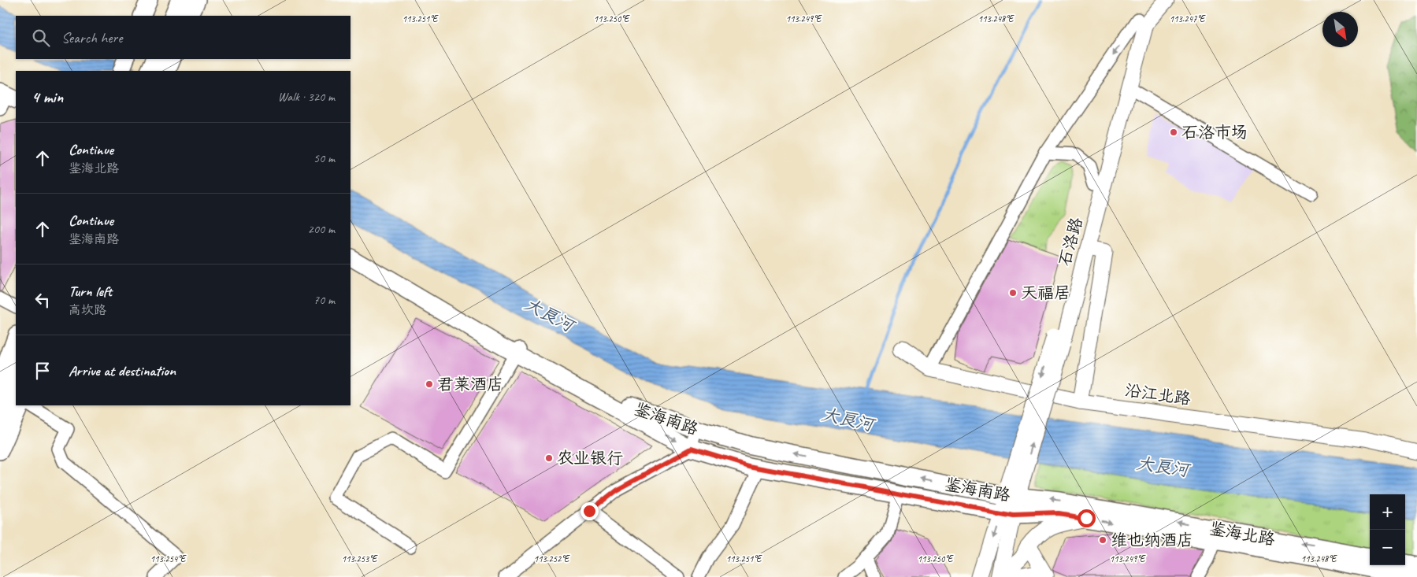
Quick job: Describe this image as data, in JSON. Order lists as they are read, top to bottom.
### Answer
{
  "streets": {
    "main road": ["鉴海南路", "鉴海北路"],
    "street": ["石洛路", "沿江北路"]
  },
  "crossings": [
    ["石洛路", "鉴海南路"],
    ["石洛路", "鉴海北路"],
    ["鉴海南路", "鉴海北路"]
  ],
  "water": ["大良河"],
  "places": [
    "石洛市场",
    "天福居",
    "君莱酒店",
    "农业银行",
    "维也纳酒店"
  ],
  "north": "bottom right",
  "page": {
    "search": "Search here",
    "heading": ["4 min", "Walk · 320 m"],
    "list": [
      ["Continue", "鉴海北路", "50 m"],
      ["Continue", "鉴海南路", "200 m"],
      ["Turn left", "高坎路", "70 m"],
      "Arrive at destination"
    ],
    "map_buttons": ["+", "−"]
  },
  "coordinates": [
    "113.247°E",
    "113.251°E",
    "113.250°E",
    "113.249°E",
    "113.248°E",
    "113.254°E",
    "113.253°E",
    "113.252°E"
  ]
}
